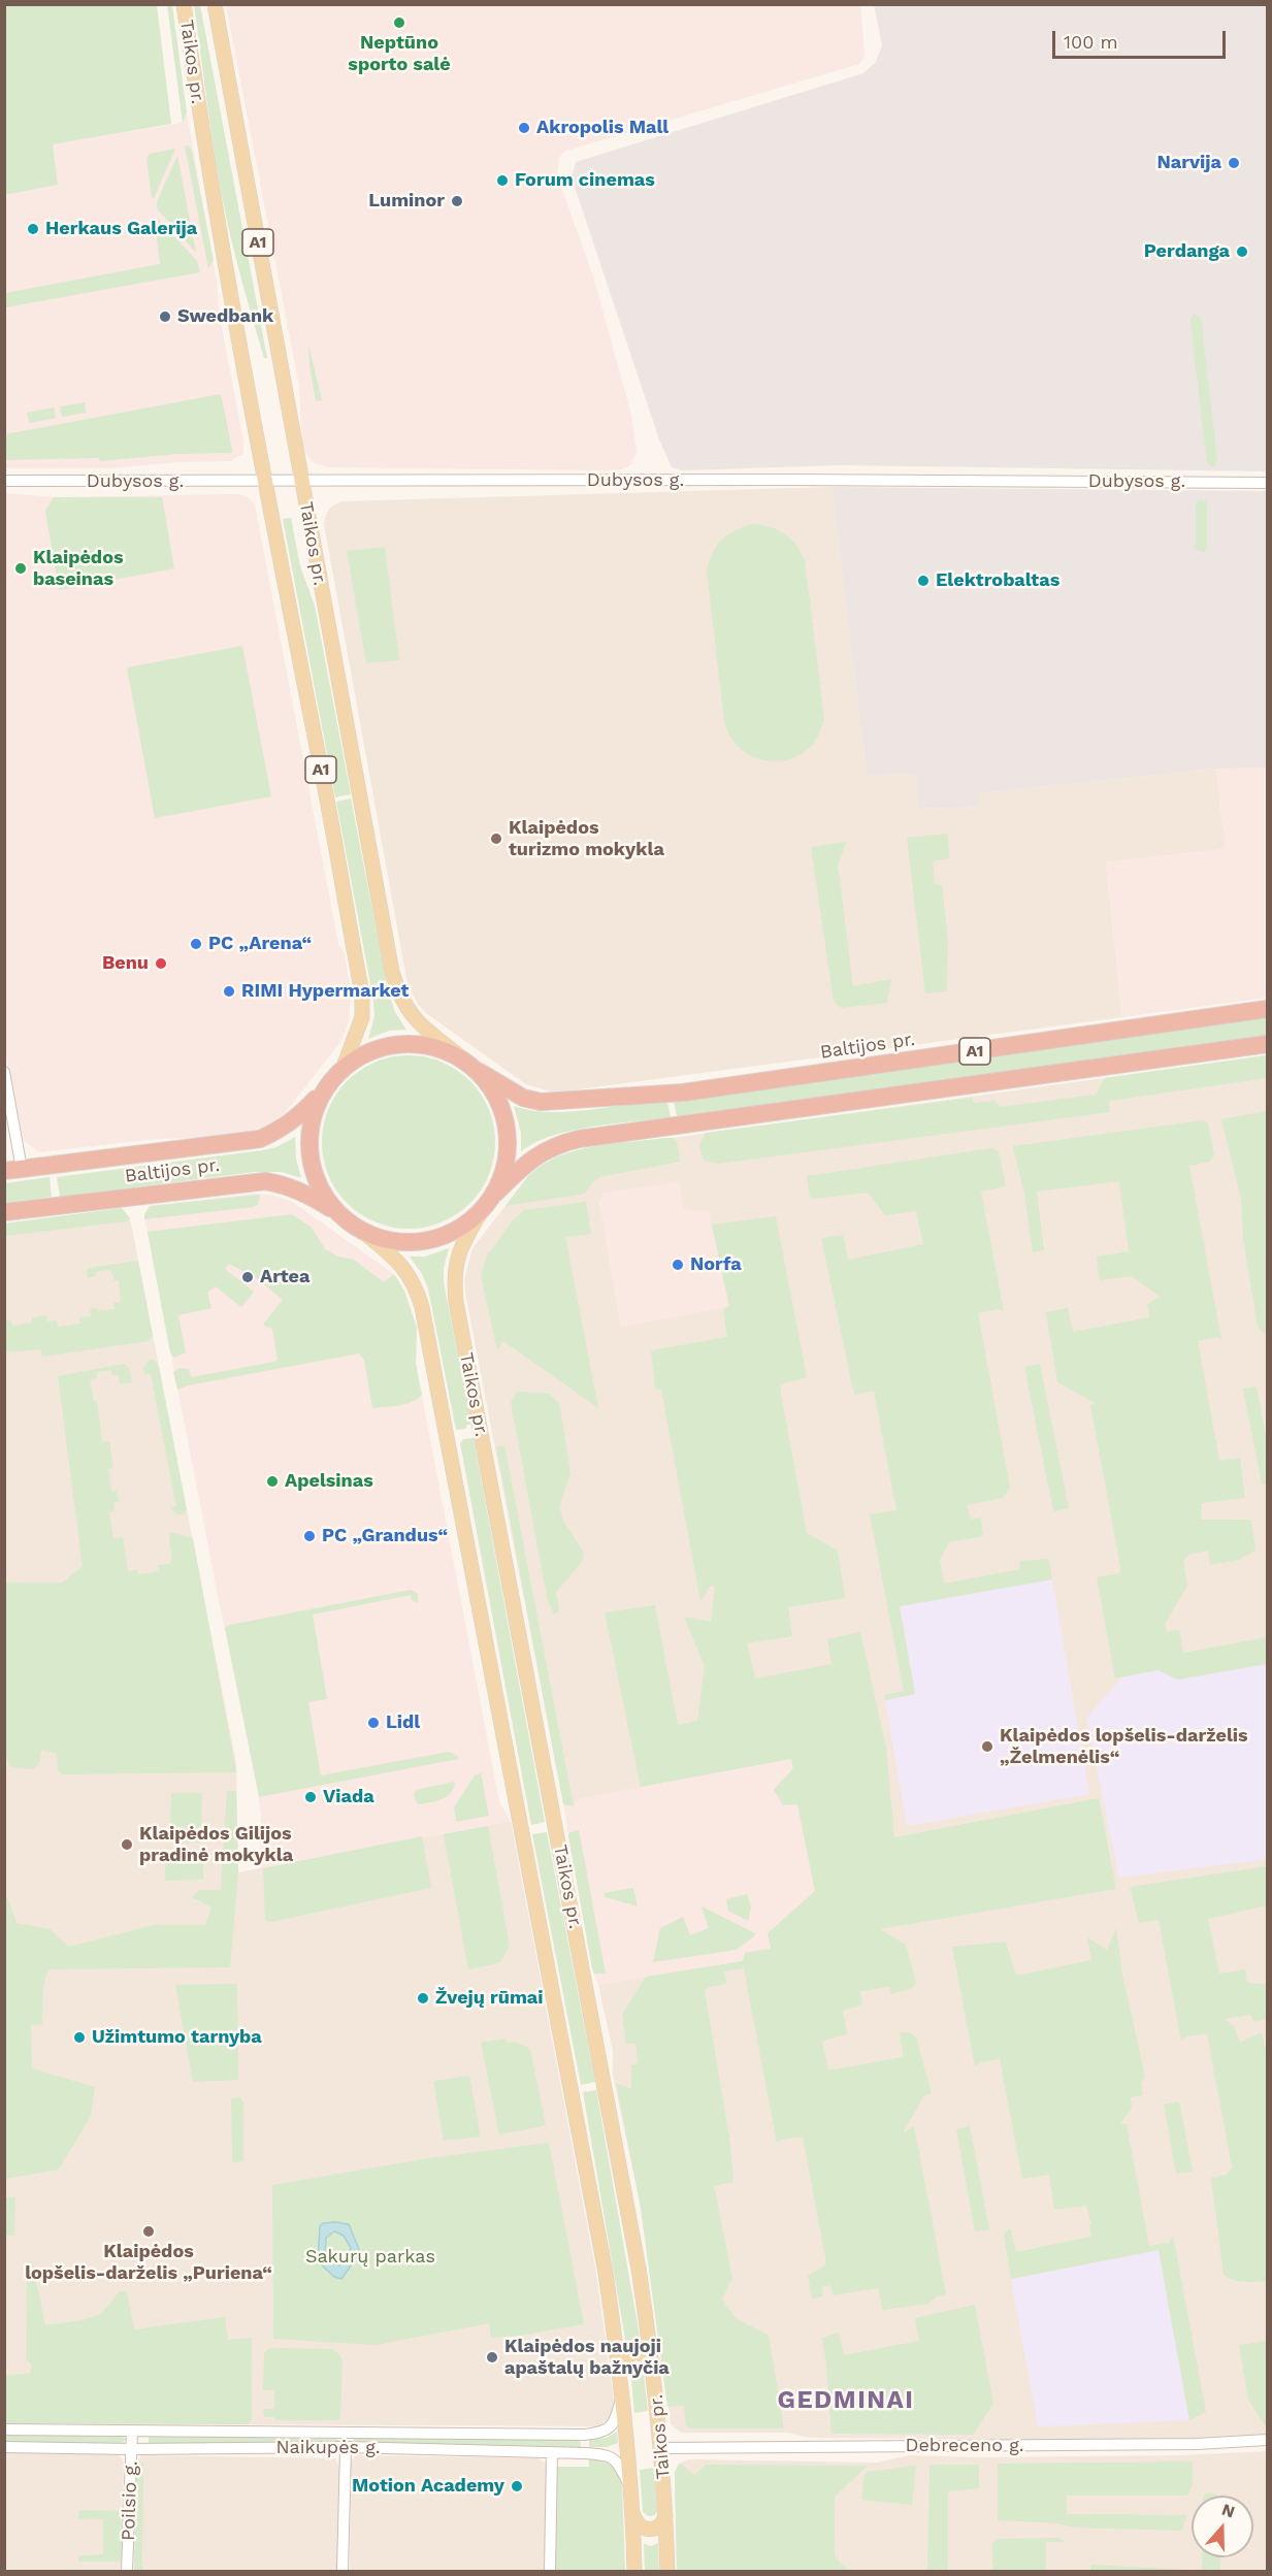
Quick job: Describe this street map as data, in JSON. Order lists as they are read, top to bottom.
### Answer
{
  "streets": {
    "highway": ["A1", "Baltijos pr."],
    "main road": ["Taikos pr."],
    "street": [
      "Dubysos g.",
      "Debreceno g.",
      "Naikupės g.",
      "Poilsio g."
    ]
  },
  "crossings": [
    ["Taikos pr.", "A1"],
    ["Taikos pr.", "Dubysos g."],
    ["Taikos pr.", "Baltijos pr."],
    ["Taikos pr.", "Debreceno g."],
    ["Taikos pr.", "Naikupės g."],
    ["A1", "Baltijos pr."],
    ["Naikupės g.", "Poilsio g."]
  ],
  "districts": ["GEDMINAI"],
  "parks": ["Sakurų parkas"],
  "places": [
    "Neptūno sporto salė",
    "Akropolis Mall",
    "Narvija",
    "Forum cinemas",
    "Luminor",
    "Herkaus Galerija",
    "Perdanga",
    "Swedbank",
    "Klaipėdos baseinas",
    "Elektrobaltas",
    "Klaipėdos turizmo mokykla",
    "PC „Arena“",
    "Benu",
    "RIMI Hypermarket",
    "Norfa",
    "Artea",
    "Apelsinas",
    "PC „Grandus“",
    "Lidl",
    "Klaipėdos lopšelis-darželis „Želmenėlis“",
    "Viada",
    "Klaipėdos Gilijos pradinė mokykla",
    "Žvejų rūmai",
    "Užimtumo tarnyba",
    "Klaipėdos lopšelis-darželis „Puriena“",
    "Klaipėdos naujoji apaštalų bažnyčia",
    "Motion Academy"
  ],
  "scale_bar": "100 m",
  "north": "top"
}
